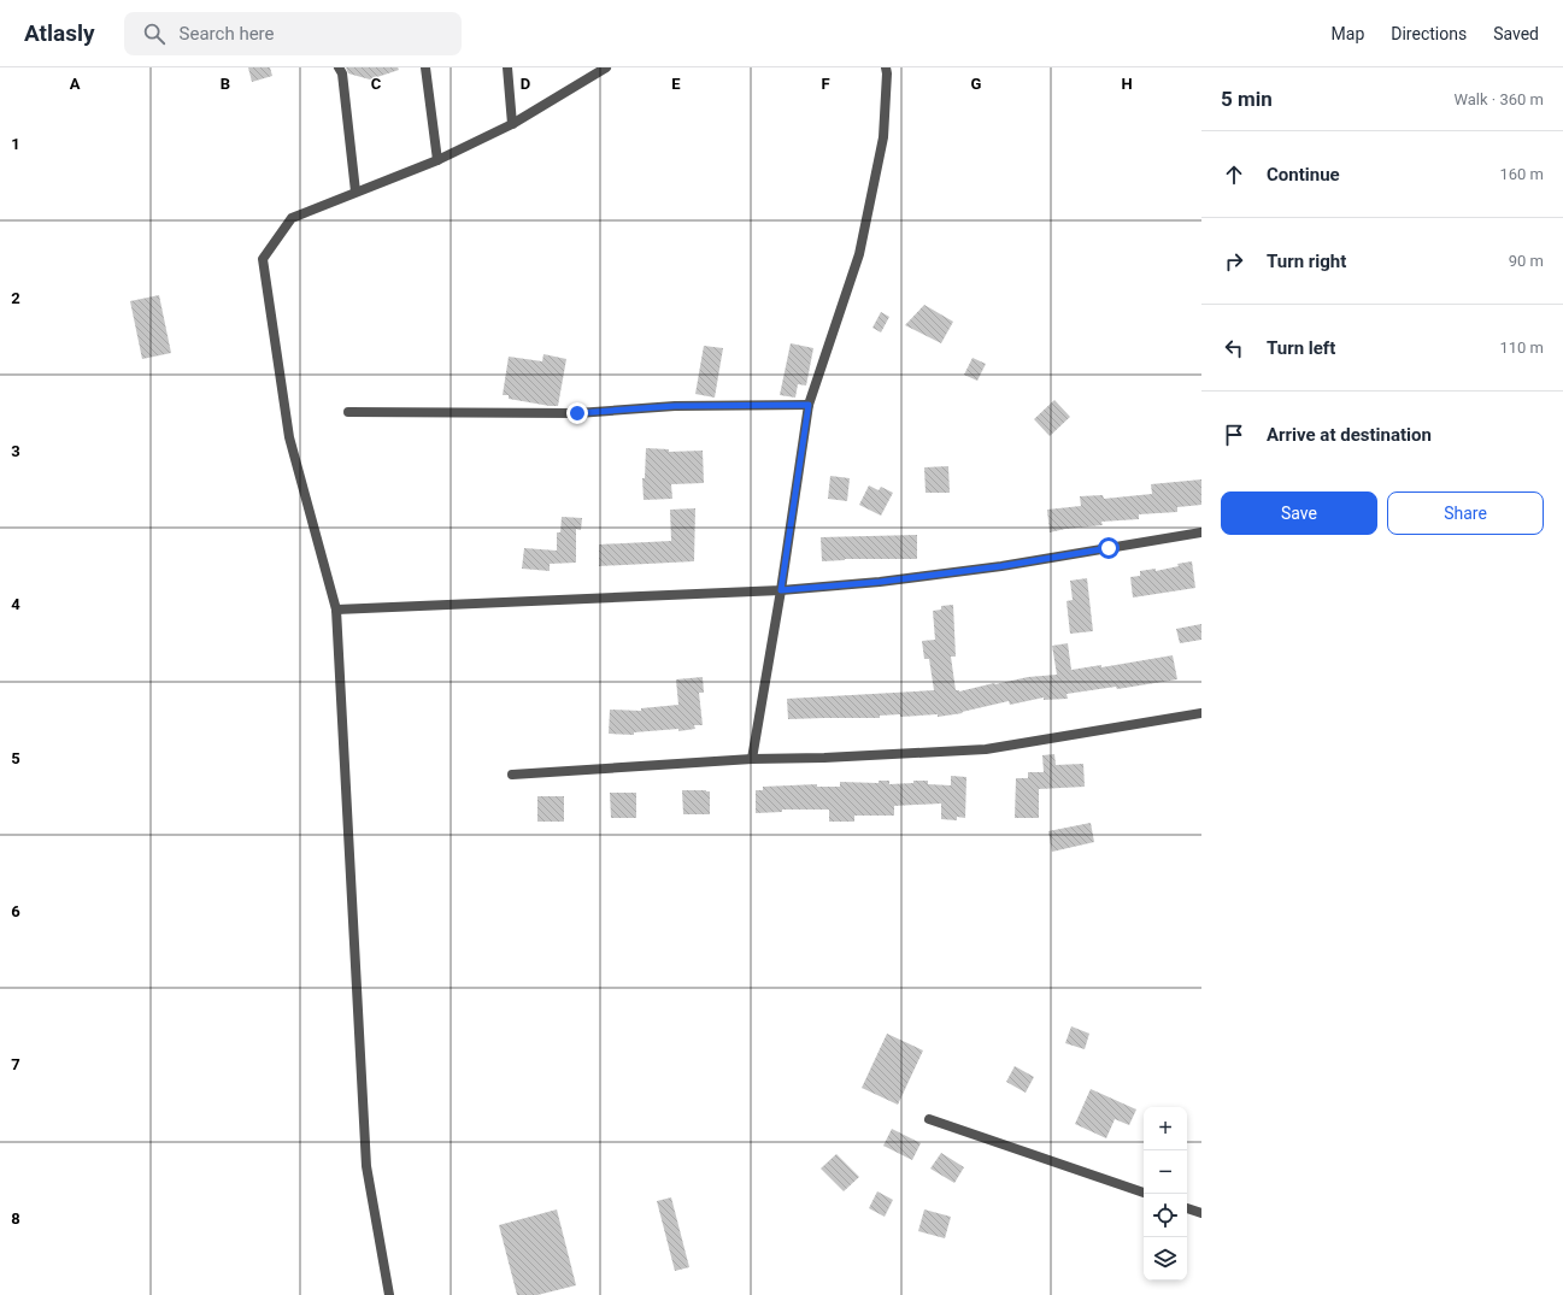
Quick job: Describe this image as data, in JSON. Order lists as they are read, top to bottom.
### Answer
{
  "page": {
    "header": "Atlasly",
    "search": "Search here",
    "nav": ["Map", "Directions", "Saved"],
    "heading": ["5 min", "Walk · 360 m"],
    "list": [
      ["Continue", "160 m"],
      ["Turn right", "90 m"],
      ["Turn left", "110 m"],
      "Arrive at destination"
    ],
    "buttons": ["Save", "Share"],
    "map_buttons": ["+", "−"]
  },
  "grid": {
    "columns": [
      "A",
      "B",
      "C",
      "D",
      "E",
      "F",
      "G",
      "H"
    ],
    "rows": [
      "1",
      "2",
      "3",
      "4",
      "5",
      "6",
      "7",
      "8"
    ]
  }
}
